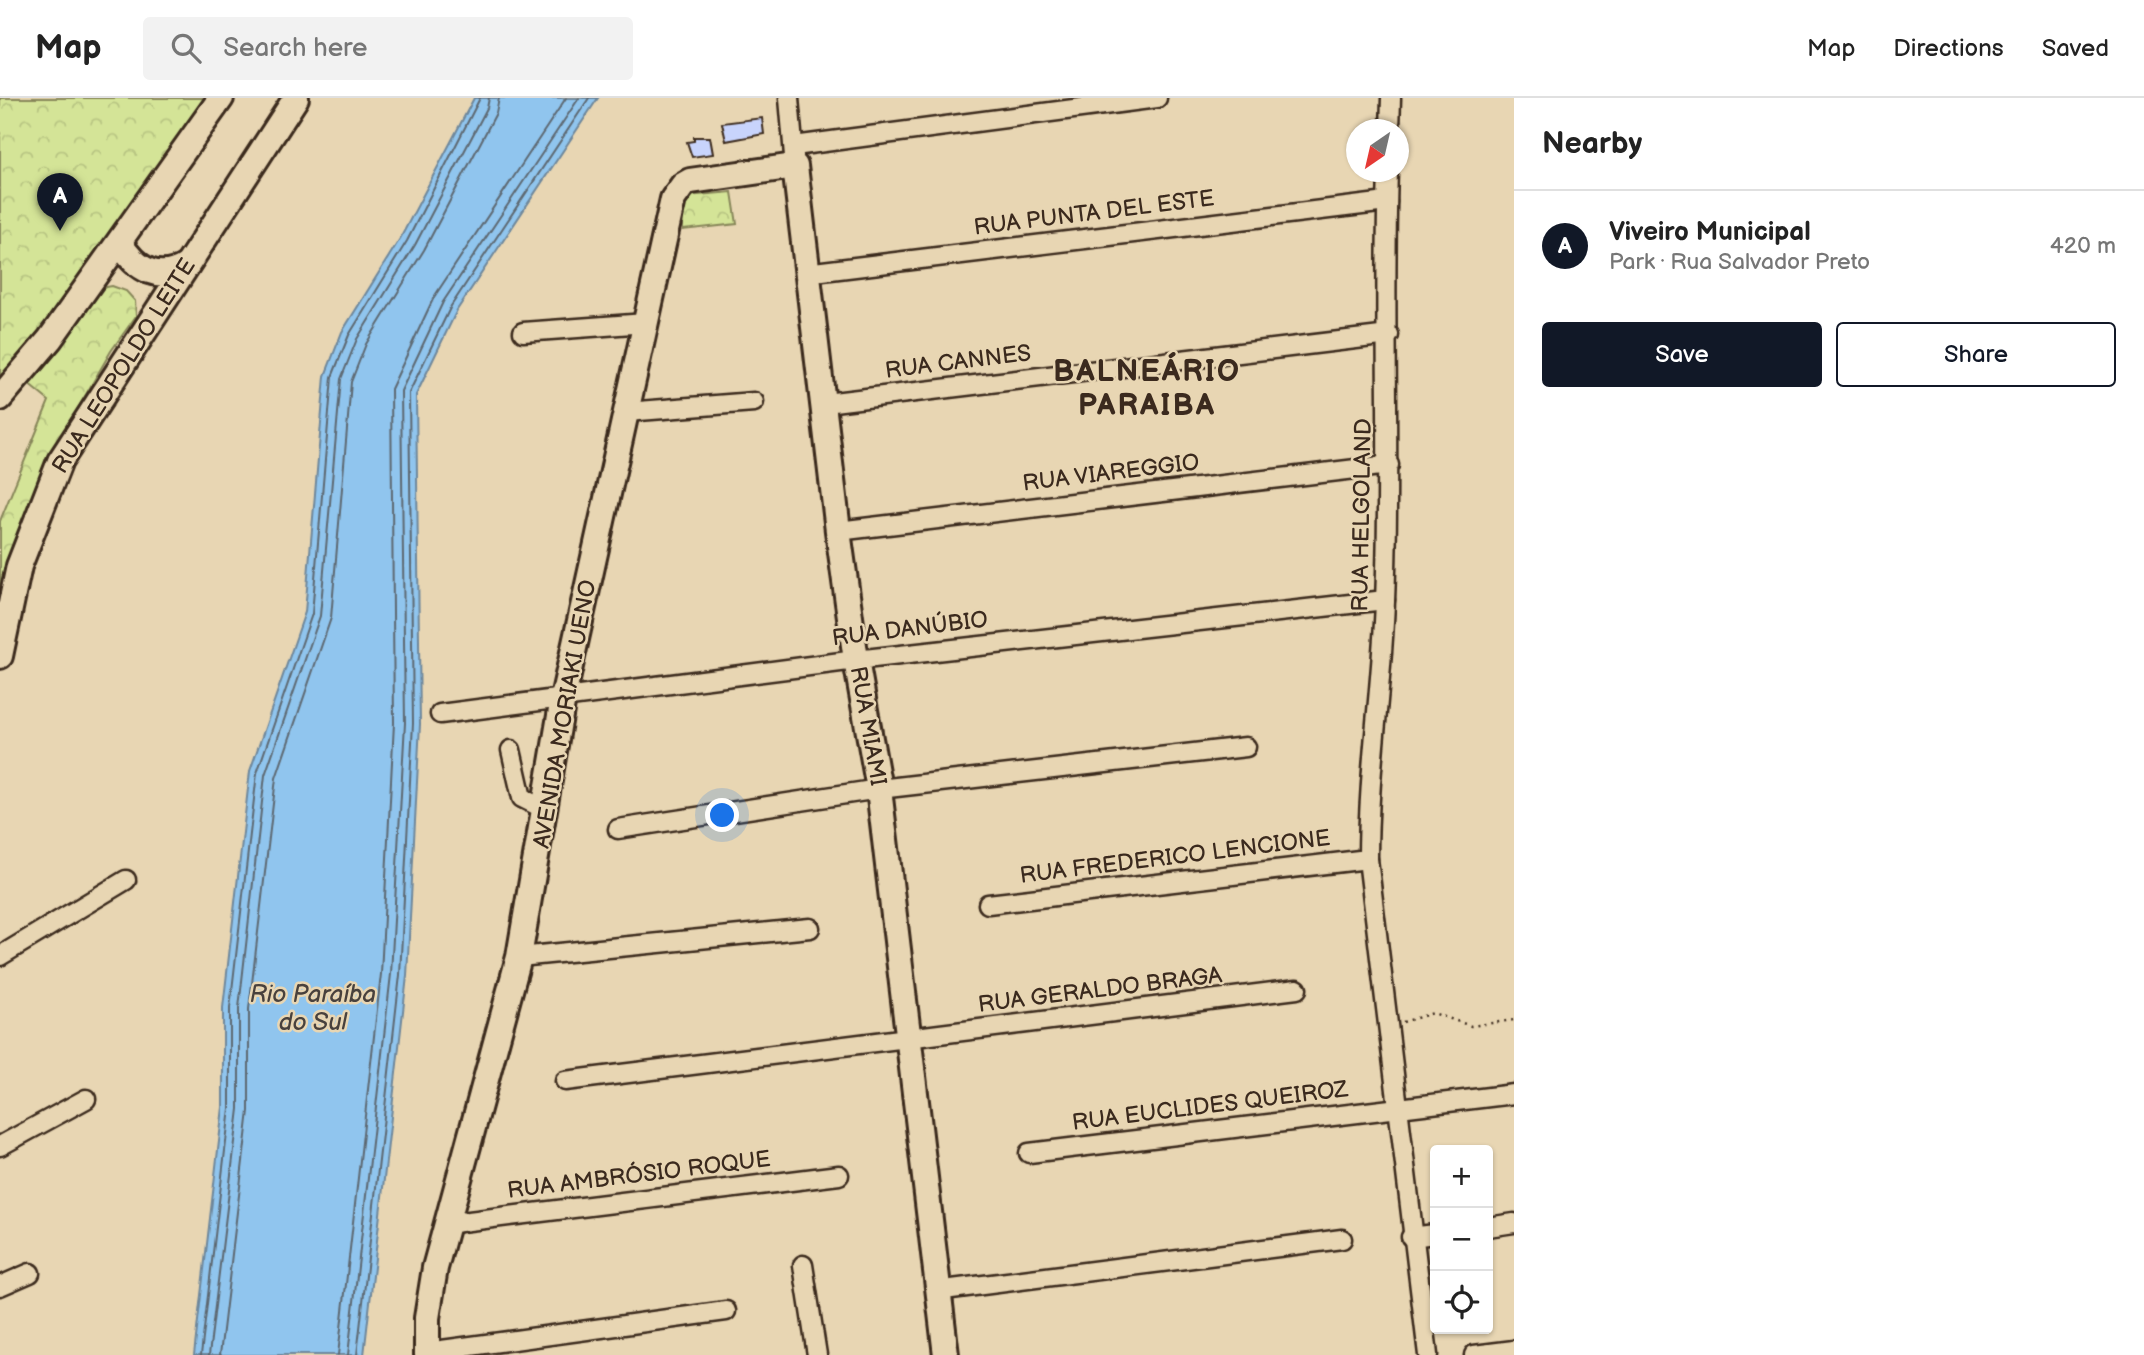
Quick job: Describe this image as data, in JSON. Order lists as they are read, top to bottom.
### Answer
{
  "streets": {
    "street": [
      "RUA PUNTA DEL ESTE",
      "RUA CANNES",
      "RUA LEOPOLDO LEITE",
      "RUA VIAREGGIO",
      "RUA HELGOLAND",
      "RUA DANÚBIO",
      "AVENIDA MORIAKI UENO",
      "RUA MIAMI",
      "RUA FREDERICO LENCIONE",
      "RUA GERALDO BRAGA",
      "RUA EUCLIDES QUEIROZ",
      "RUA AMBRÓSIO ROQUE"
    ]
  },
  "crossings": [
    ["RUA PUNTA DEL ESTE", "RUA HELGOLAND"],
    ["RUA PUNTA DEL ESTE", "RUA MIAMI"],
    ["RUA CANNES", "RUA HELGOLAND"],
    ["RUA CANNES", "RUA MIAMI"],
    ["RUA VIAREGGIO", "RUA HELGOLAND"],
    ["RUA VIAREGGIO", "RUA MIAMI"],
    ["RUA HELGOLAND", "RUA DANÚBIO"],
    ["RUA HELGOLAND", "RUA FREDERICO LENCIONE"],
    ["RUA HELGOLAND", "RUA EUCLIDES QUEIROZ"],
    ["RUA DANÚBIO", "AVENIDA MORIAKI UENO"],
    ["RUA DANÚBIO", "RUA MIAMI"],
    ["AVENIDA MORIAKI UENO", "RUA MIAMI"],
    ["AVENIDA MORIAKI UENO", "RUA AMBRÓSIO ROQUE"],
    ["RUA MIAMI", "RUA GERALDO BRAGA"]
  ],
  "districts": ["BALNEÁRIO PARAIBA"],
  "water": ["Rio Paraíba do Sul"],
  "north": "bottom left",
  "page": {
    "header": "Map",
    "search": "Search here",
    "nav": ["Map", "Directions", "Saved"],
    "heading": "Nearby",
    "pins": "A",
    "list": [
      {
        "mark": "A",
        "name": "Viveiro Municipal",
        "note": "Park · Rua Salvador Preto",
        "value": "420 m"
      }
    ],
    "buttons": ["Save", "Share"],
    "map_buttons": ["+", "−"]
  }
}
